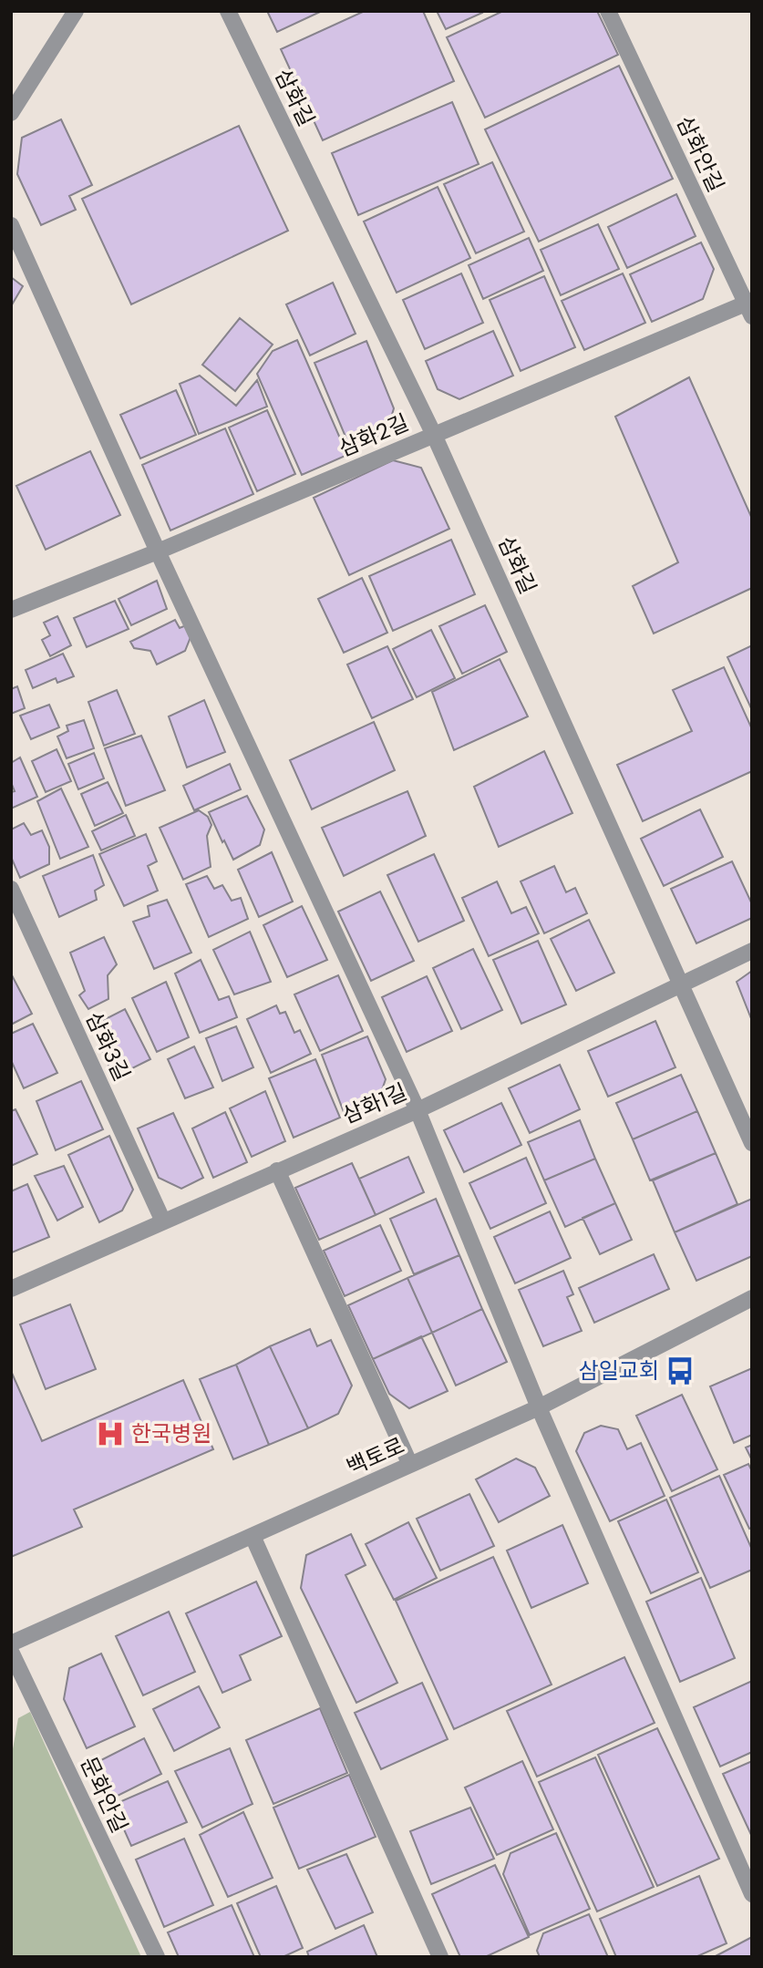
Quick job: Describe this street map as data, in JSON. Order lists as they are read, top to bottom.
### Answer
{
  "streets": {
    "street": [
      "삼화길",
      "삼화안길",
      "삼화2길",
      "삼화3길",
      "삼화1길",
      "백토로",
      "문화안길"
    ]
  },
  "crossings": [
    ["삼화길", "삼화2길"],
    ["삼화길", "삼화1길"],
    ["삼화안길", "삼화2길"],
    ["삼화3길", "삼화1길"]
  ],
  "places": {
    "bus stop": ["삼일교회"],
    "hospital": ["한국병원"]
  }
}
